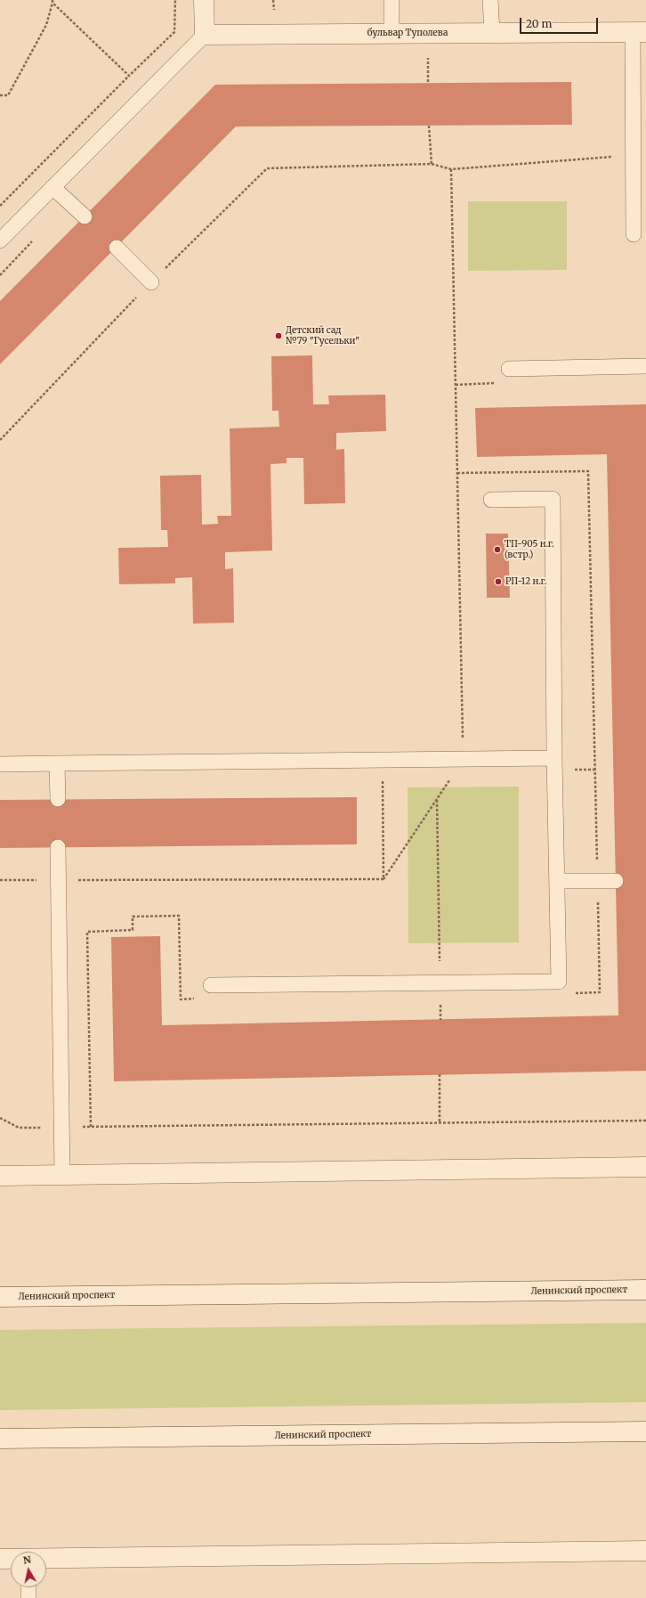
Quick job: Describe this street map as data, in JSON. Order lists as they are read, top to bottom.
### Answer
{
  "streets": {
    "street": ["бульвар Туполева", "Ленинский проспект"]
  },
  "places": ["Детский сад №79 \"Гусельки\"", "ТП-905 н.г. (встр.)", "РП-12 н.г."],
  "scale_bar": "20 m",
  "north": "top"
}
